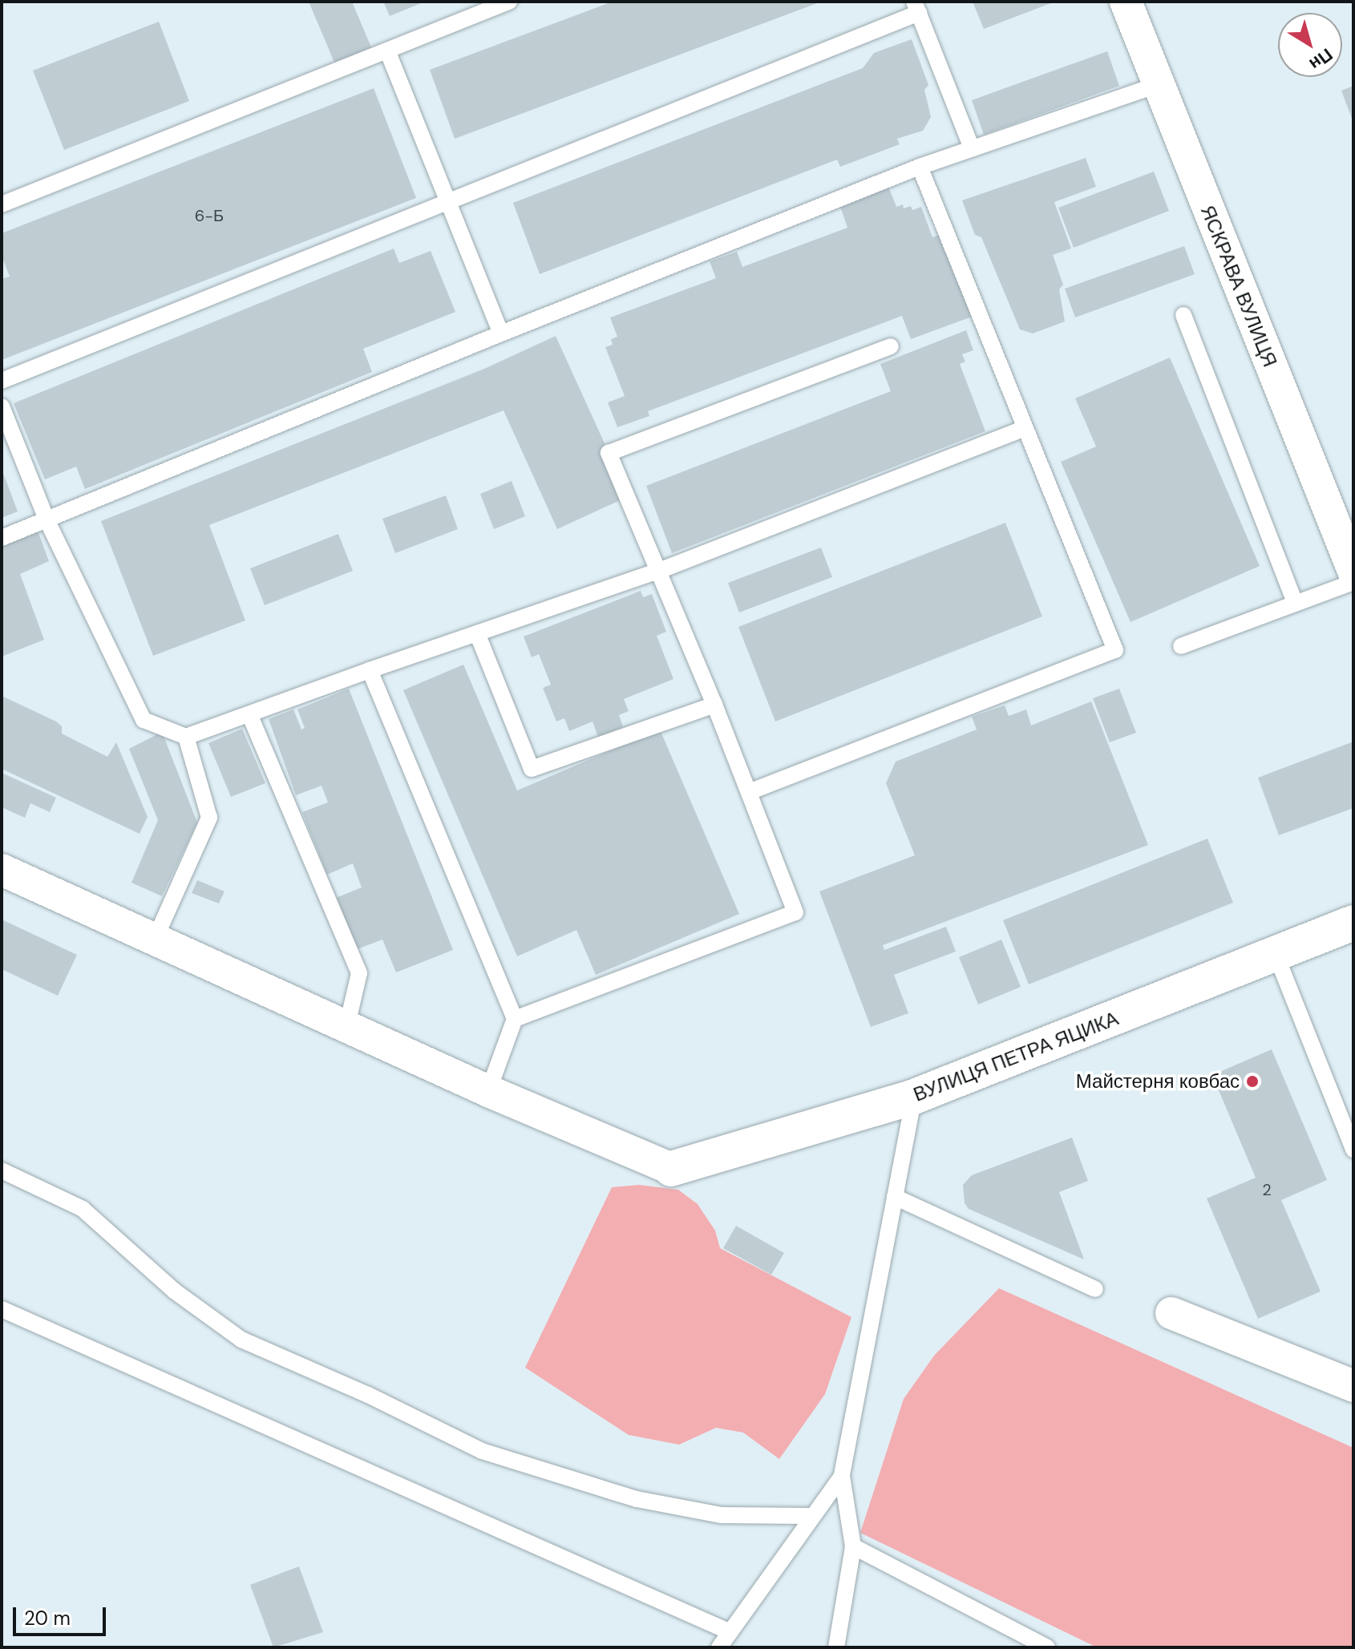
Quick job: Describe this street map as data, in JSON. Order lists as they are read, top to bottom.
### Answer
{
  "streets": {
    "street": ["ЯСКРАВА ВУЛИЦЯ", "ВУЛИЦЯ ПЕТРА ЯЦИКА"]
  },
  "places": ["Майстерня ковбас"],
  "house_numbers": ["6-Б", "2"],
  "scale_bar": "20 m",
  "north": "bottom right"
}
